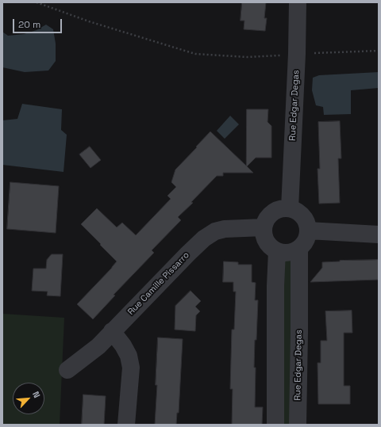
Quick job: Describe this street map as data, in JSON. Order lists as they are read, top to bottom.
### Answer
{
  "streets": {
    "street": ["Rue Edgar Degas", "Rue Camille Pissarro"]
  },
  "crossings": [
    ["Rue Edgar Degas", "Rue Camille Pissarro"]
  ],
  "scale_bar": "20 m",
  "north": "top right"
}
